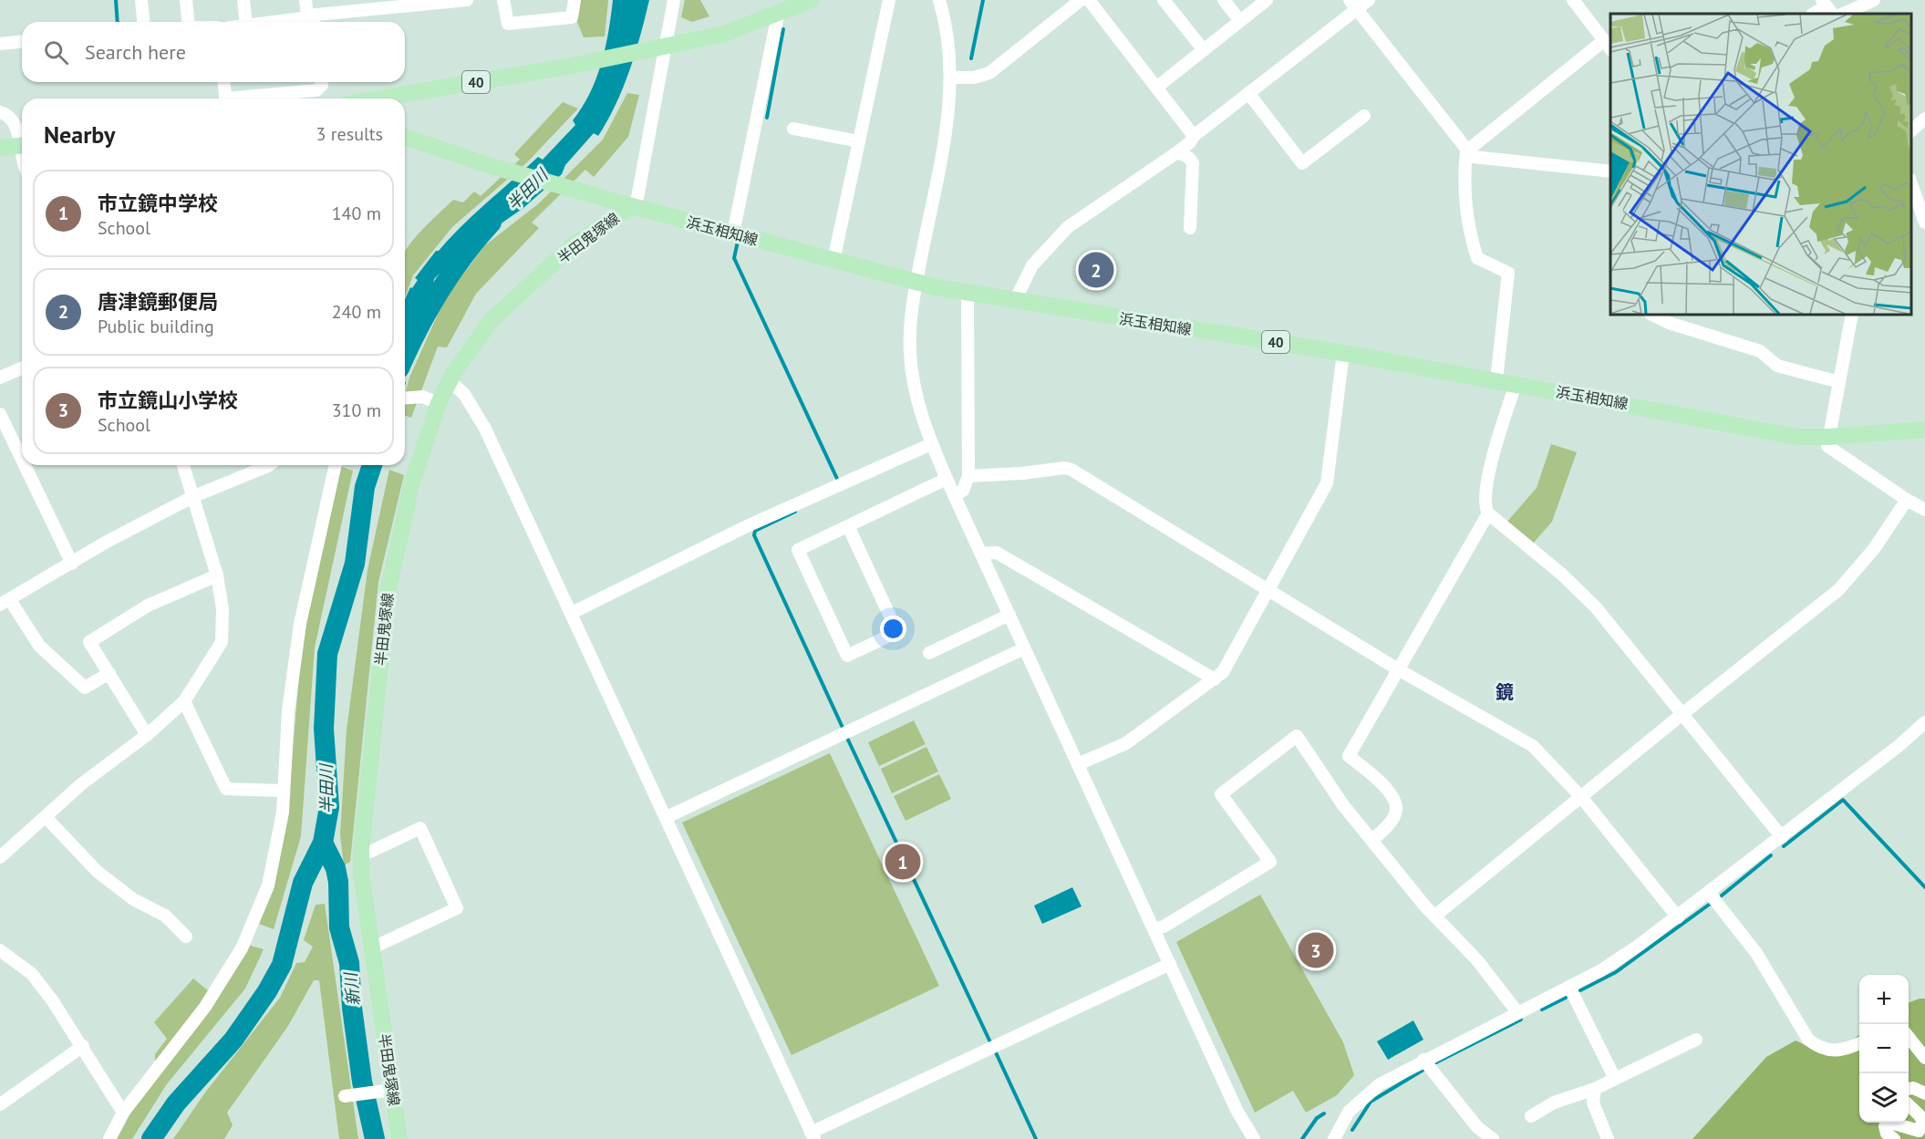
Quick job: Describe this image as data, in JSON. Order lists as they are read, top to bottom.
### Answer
{
  "streets": {
    "main road": ["40", "浜玉相知線", "半田鬼塚線"]
  },
  "crossings": [
    ["浜玉相知線", "半田鬼塚線"]
  ],
  "districts": ["鏡"],
  "water": ["半田川", "新川"],
  "page": {
    "search": "Search here",
    "heading": ["Nearby", "3 results"],
    "list": [
      {
        "mark": "1",
        "name": "市立鏡中学校",
        "note": "School",
        "value": "140 m"
      },
      {
        "mark": "2",
        "name": "唐津鏡郵便局",
        "note": "Public building",
        "value": "240 m"
      },
      {
        "mark": "3",
        "name": "市立鏡山小学校",
        "note": "School",
        "value": "310 m"
      }
    ],
    "pins": ["2", "1", "3"],
    "map_buttons": ["+", "−"]
  }
}
